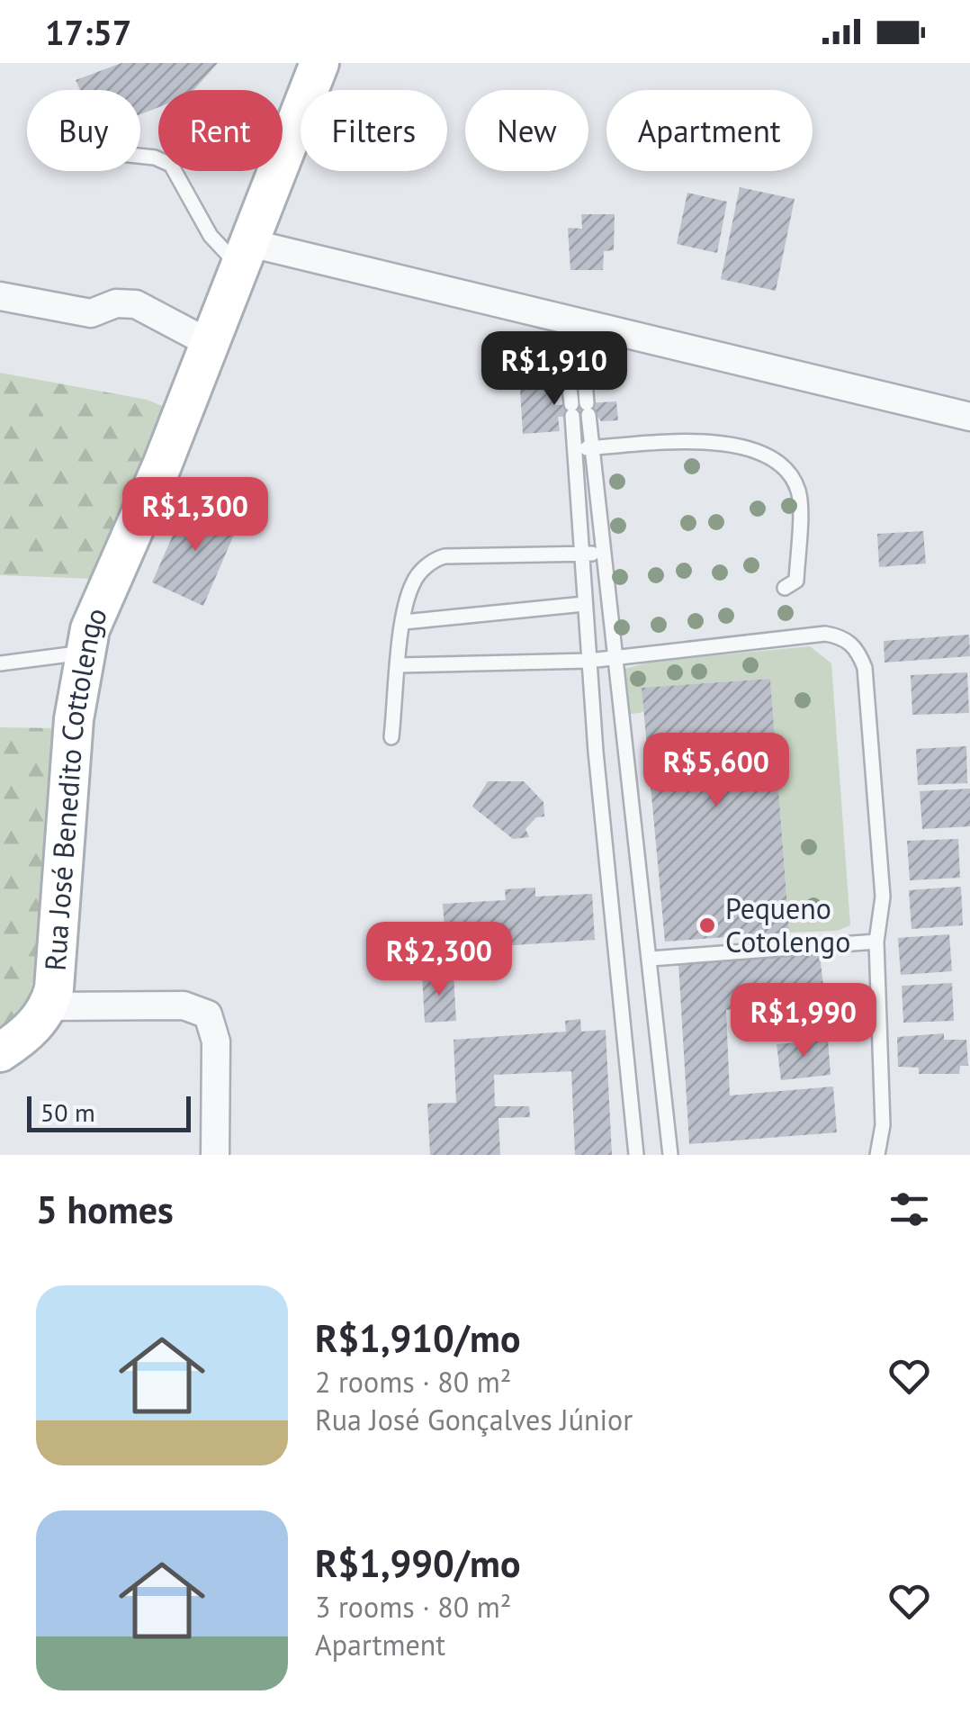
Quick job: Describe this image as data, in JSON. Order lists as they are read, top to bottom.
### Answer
{
  "streets": {
    "main road": ["Rua José Benedito Cottolengo"]
  },
  "places": ["Pequeno Cotolengo"],
  "scale_bar": "50 m",
  "page": {
    "status": "17:57",
    "chip": [
      "Buy",
      "Rent",
      "Filters",
      "New",
      "Apartment"
    ],
    "price": [
      "R$1,910",
      "R$1,300",
      "R$5,600",
      "R$2,300",
      "R$1,990"
    ],
    "scale": "50 m",
    "heading": "5 homes",
    "list": [
      {
        "name": "R$1,910/mo",
        "note": "2 rooms · 80 m² · Rua José Gonçalves Júnior"
      },
      {
        "name": "R$1,990/mo",
        "note": "3 rooms · 80 m² · Apartment"
      }
    ]
  }
}
